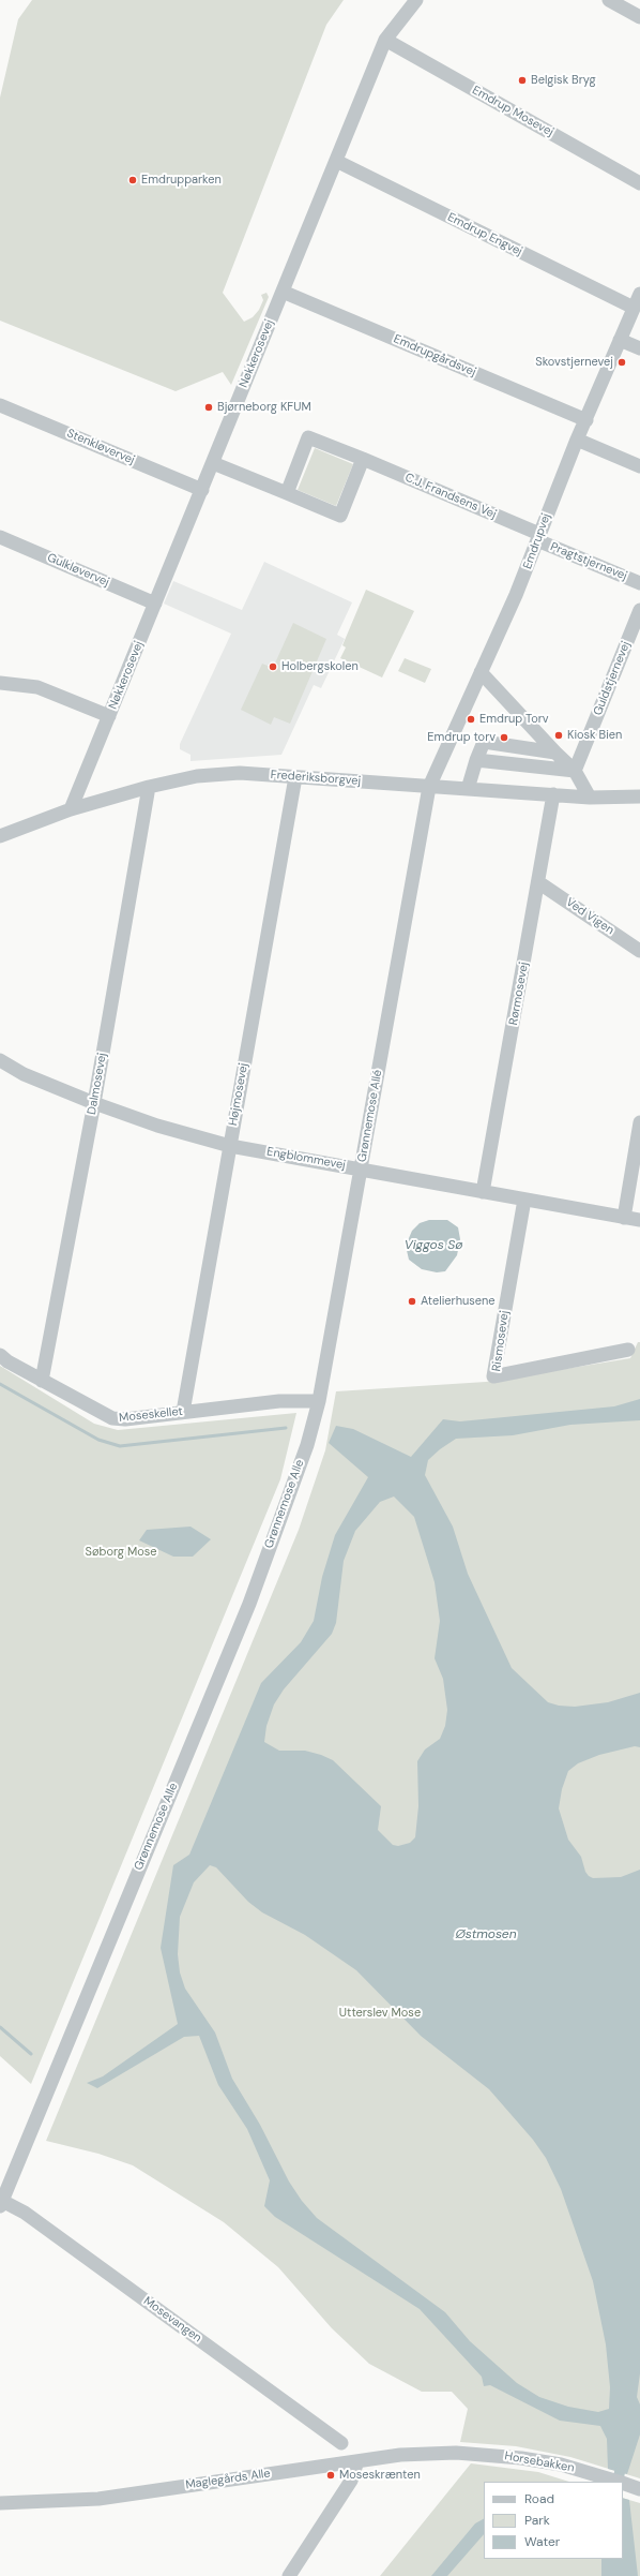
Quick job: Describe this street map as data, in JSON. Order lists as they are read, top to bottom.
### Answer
{
  "streets": {
    "street": [
      "Emdrup Mosevej",
      "Emdrup Engvej",
      "Nøkkerosevej",
      "Emdrupgårdsvej",
      "Stenkløvervej",
      "C.J. Frandsens Vej",
      "Emdrupvej",
      "Pragtstjernevej",
      "Gulkløvervej",
      "Guldstjernevej",
      "Frederiksborgvej",
      "Ved Vigen",
      "Rørmosevej",
      "Dalmosevej",
      "Højmosevej",
      "Grønnemose Allé",
      "Engblommevej",
      "Rismosevej",
      "Moseskellet",
      "Grønnemose Alle",
      "Mosevangen",
      "Horsebakken",
      "Maglegårds Alle"
    ]
  },
  "crossings": [
    ["Emdrup Mosevej", "Nøkkerosevej"],
    ["Emdrup Engvej", "Nøkkerosevej"],
    ["Emdrup Engvej", "Emdrupvej"],
    ["Nøkkerosevej", "Emdrupgårdsvej"],
    ["Nøkkerosevej", "Stenkløvervej"],
    ["Nøkkerosevej", "Gulkløvervej"],
    ["Nøkkerosevej", "Frederiksborgvej"],
    ["Emdrupgårdsvej", "Emdrupvej"],
    ["C.J. Frandsens Vej", "Emdrupvej"],
    ["C.J. Frandsens Vej", "Pragtstjernevej"],
    ["Emdrupvej", "Pragtstjernevej"],
    ["Emdrupvej", "Frederiksborgvej"],
    ["Emdrupvej", "Grønnemose Allé"],
    ["Frederiksborgvej", "Rørmosevej"],
    ["Frederiksborgvej", "Dalmosevej"],
    ["Frederiksborgvej", "Højmosevej"],
    ["Frederiksborgvej", "Grønnemose Allé"],
    ["Ved Vigen", "Rørmosevej"],
    ["Rørmosevej", "Engblommevej"],
    ["Dalmosevej", "Engblommevej"],
    ["Dalmosevej", "Moseskellet"],
    ["Højmosevej", "Engblommevej"],
    ["Højmosevej", "Moseskellet"],
    ["Grønnemose Allé", "Engblommevej"],
    ["Grønnemose Allé", "Moseskellet"],
    ["Grønnemose Allé", "Grønnemose Alle"],
    ["Engblommevej", "Rismosevej"],
    ["Grønnemose Alle", "Mosevangen"],
    ["Horsebakken", "Maglegårds Alle"]
  ],
  "water": ["Viggos Sø", "Østmosen"],
  "parks": ["Søborg Mose", "Utterslev Mose"],
  "places": [
    "Belgisk Bryg",
    "Emdrupparken",
    "Skovstjernevej",
    "Bjørneborg KFUM",
    "Holbergskolen",
    "Emdrup Torv",
    "Kiosk Bien",
    "Emdrup torv",
    "Atelierhusene",
    "Moseskrænten"
  ],
  "legend": ["Road", "Park", "Water"]
}
